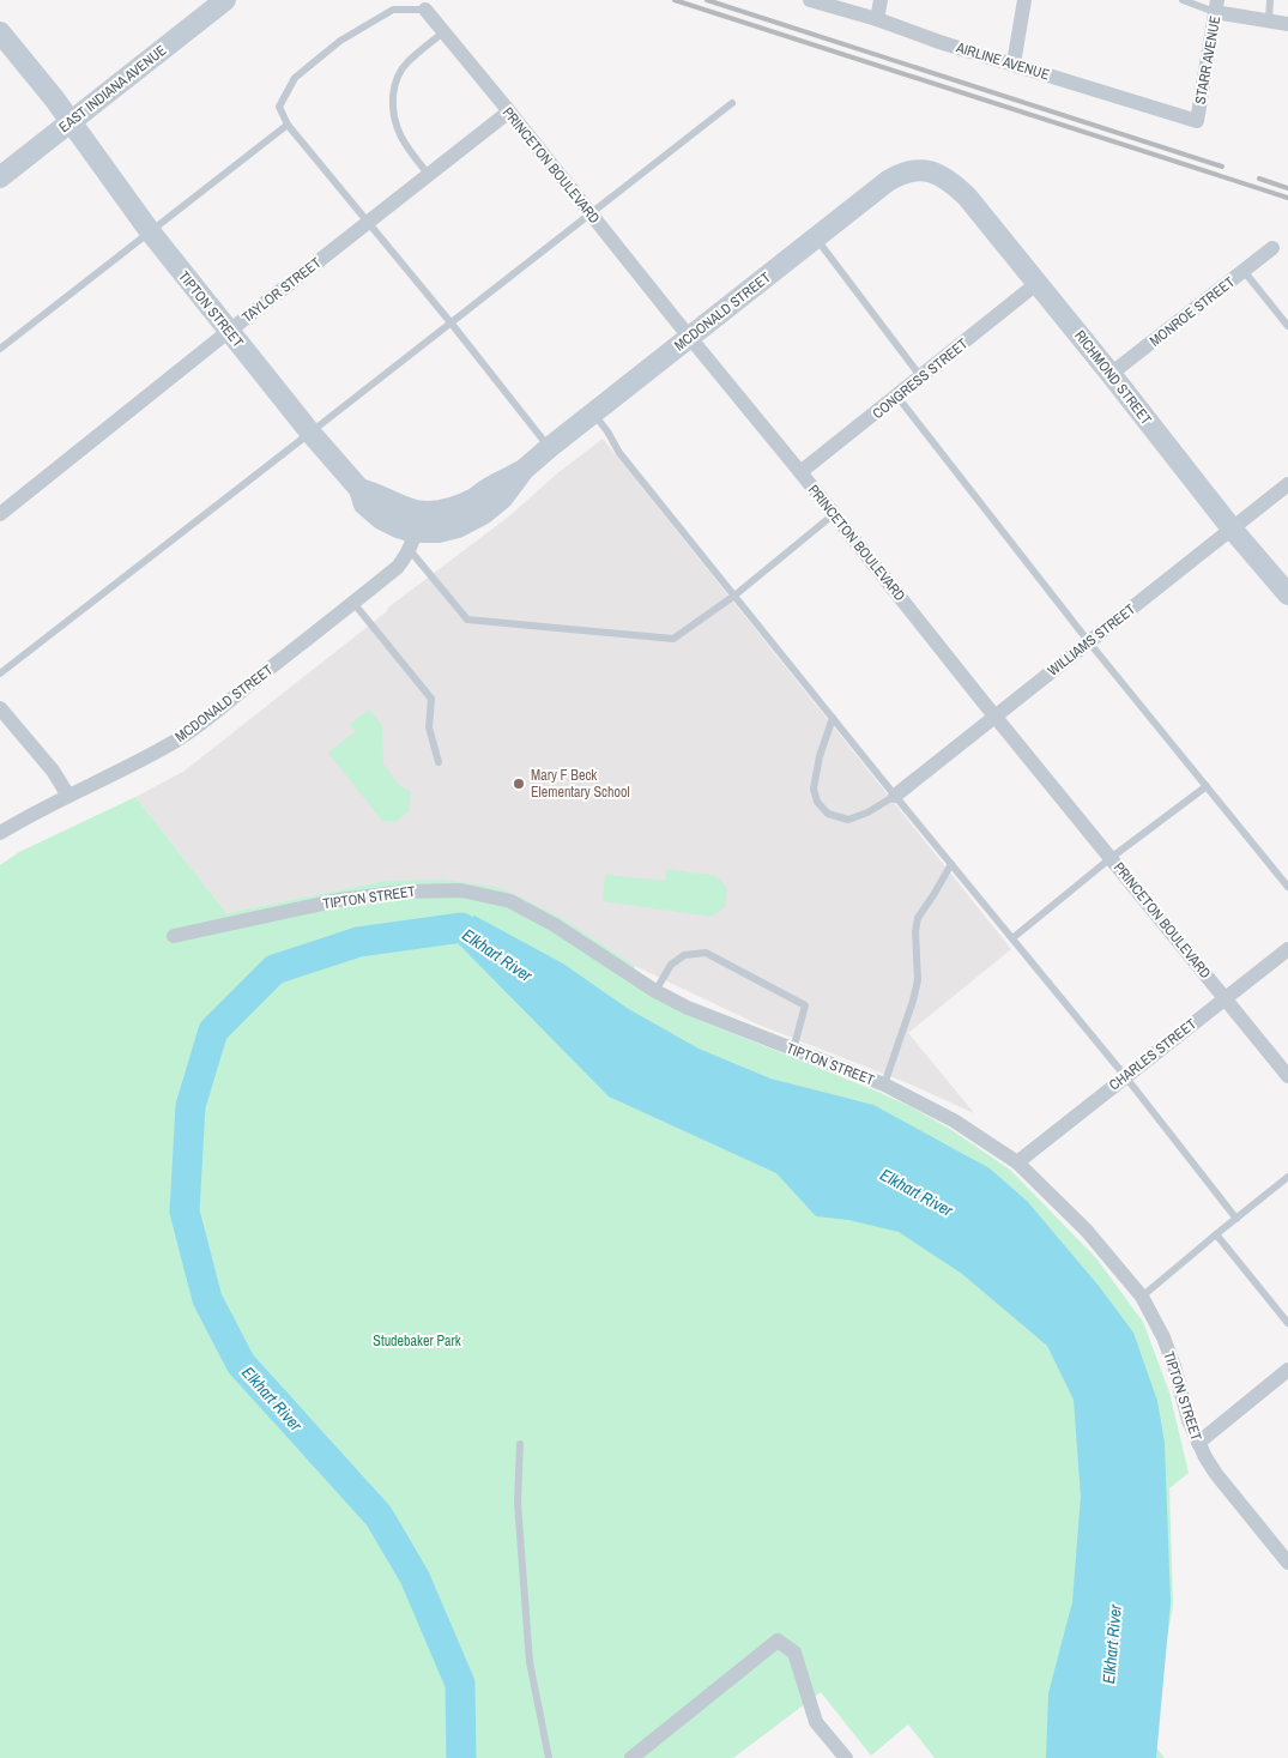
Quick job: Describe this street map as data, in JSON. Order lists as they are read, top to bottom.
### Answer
{
  "streets": {
    "street": [
      "STARR AVENUE",
      "AIRLINE AVENUE",
      "EAST INDIANA AVENUE",
      "PRINCETON BOULEVARD",
      "TAYLOR STREET",
      "TIPTON STREET",
      "MCDONALD STREET",
      "MONROE STREET",
      "RICHMOND STREET",
      "CONGRESS STREET",
      "WILLIAMS STREET",
      "CHARLES STREET"
    ]
  },
  "crossings": [
    ["STARR AVENUE", "AIRLINE AVENUE"],
    ["EAST INDIANA AVENUE", "TIPTON STREET"],
    ["PRINCETON BOULEVARD", "TAYLOR STREET"],
    ["PRINCETON BOULEVARD", "MCDONALD STREET"],
    ["PRINCETON BOULEVARD", "CONGRESS STREET"],
    ["PRINCETON BOULEVARD", "WILLIAMS STREET"],
    ["PRINCETON BOULEVARD", "CHARLES STREET"],
    ["TAYLOR STREET", "TIPTON STREET"],
    ["TIPTON STREET", "MCDONALD STREET"],
    ["TIPTON STREET", "CHARLES STREET"],
    ["MCDONALD STREET", "RICHMOND STREET"],
    ["MONROE STREET", "RICHMOND STREET"],
    ["RICHMOND STREET", "CONGRESS STREET"],
    ["RICHMOND STREET", "WILLIAMS STREET"]
  ],
  "water": ["Elkhart River"],
  "parks": ["Studebaker Park"],
  "places": ["Mary F Beck Elementary School"]
}
